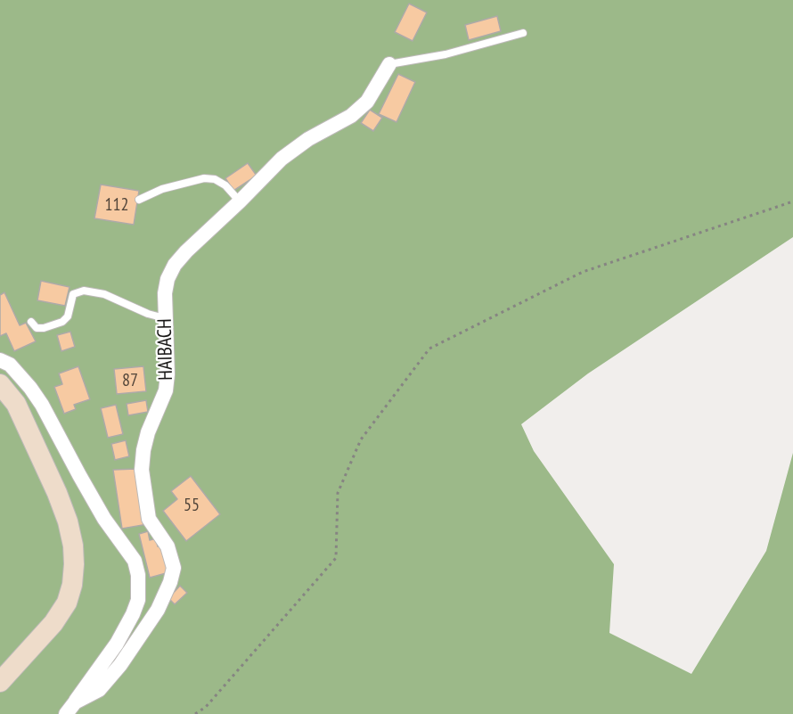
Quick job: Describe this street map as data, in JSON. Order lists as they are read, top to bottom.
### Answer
{
  "streets": {
    "street": ["HAIBACH"]
  },
  "house_numbers": ["112", "87", "55"]
}
